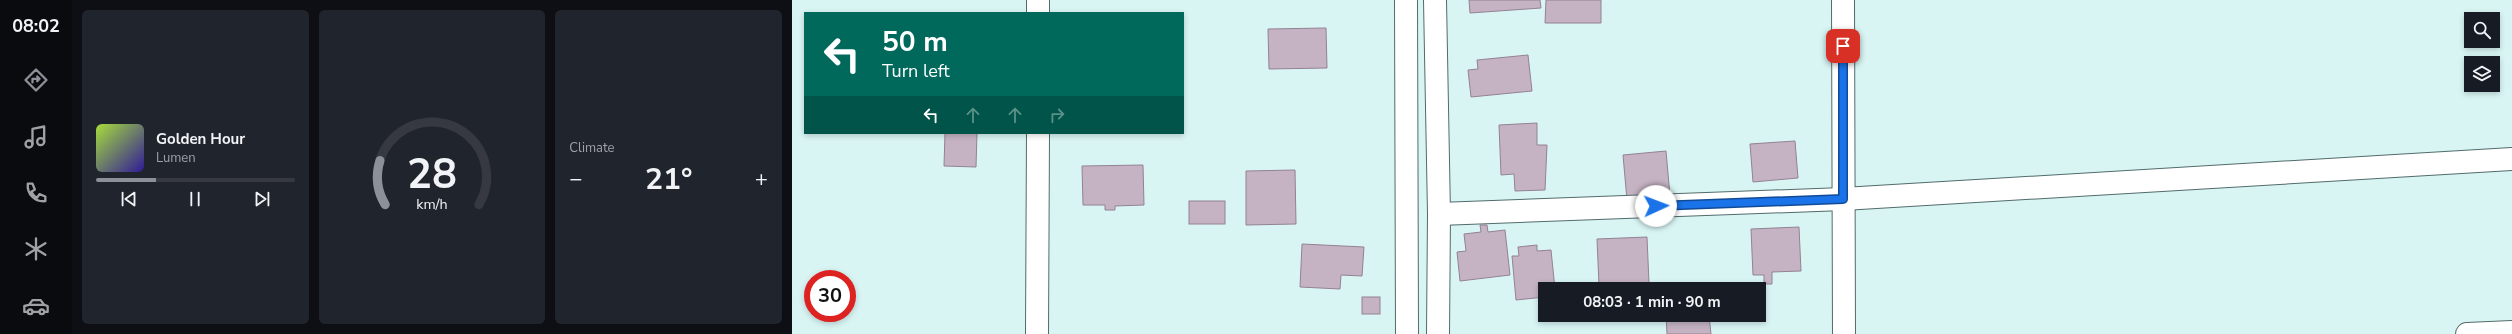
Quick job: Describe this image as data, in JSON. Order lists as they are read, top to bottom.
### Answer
{
  "page": {
    "tabs": "08:02",
    "tile": "Climate",
    "turn": ["50 m", "Turn left"],
    "song": ["Golden Hour", "Lumen"],
    "heat": ["−", "21°", "+"],
    "limit": "30",
    "trip": "08:03 · 1 min · 90 m",
    "gauge": ["28", "km/h"]
  }
}
